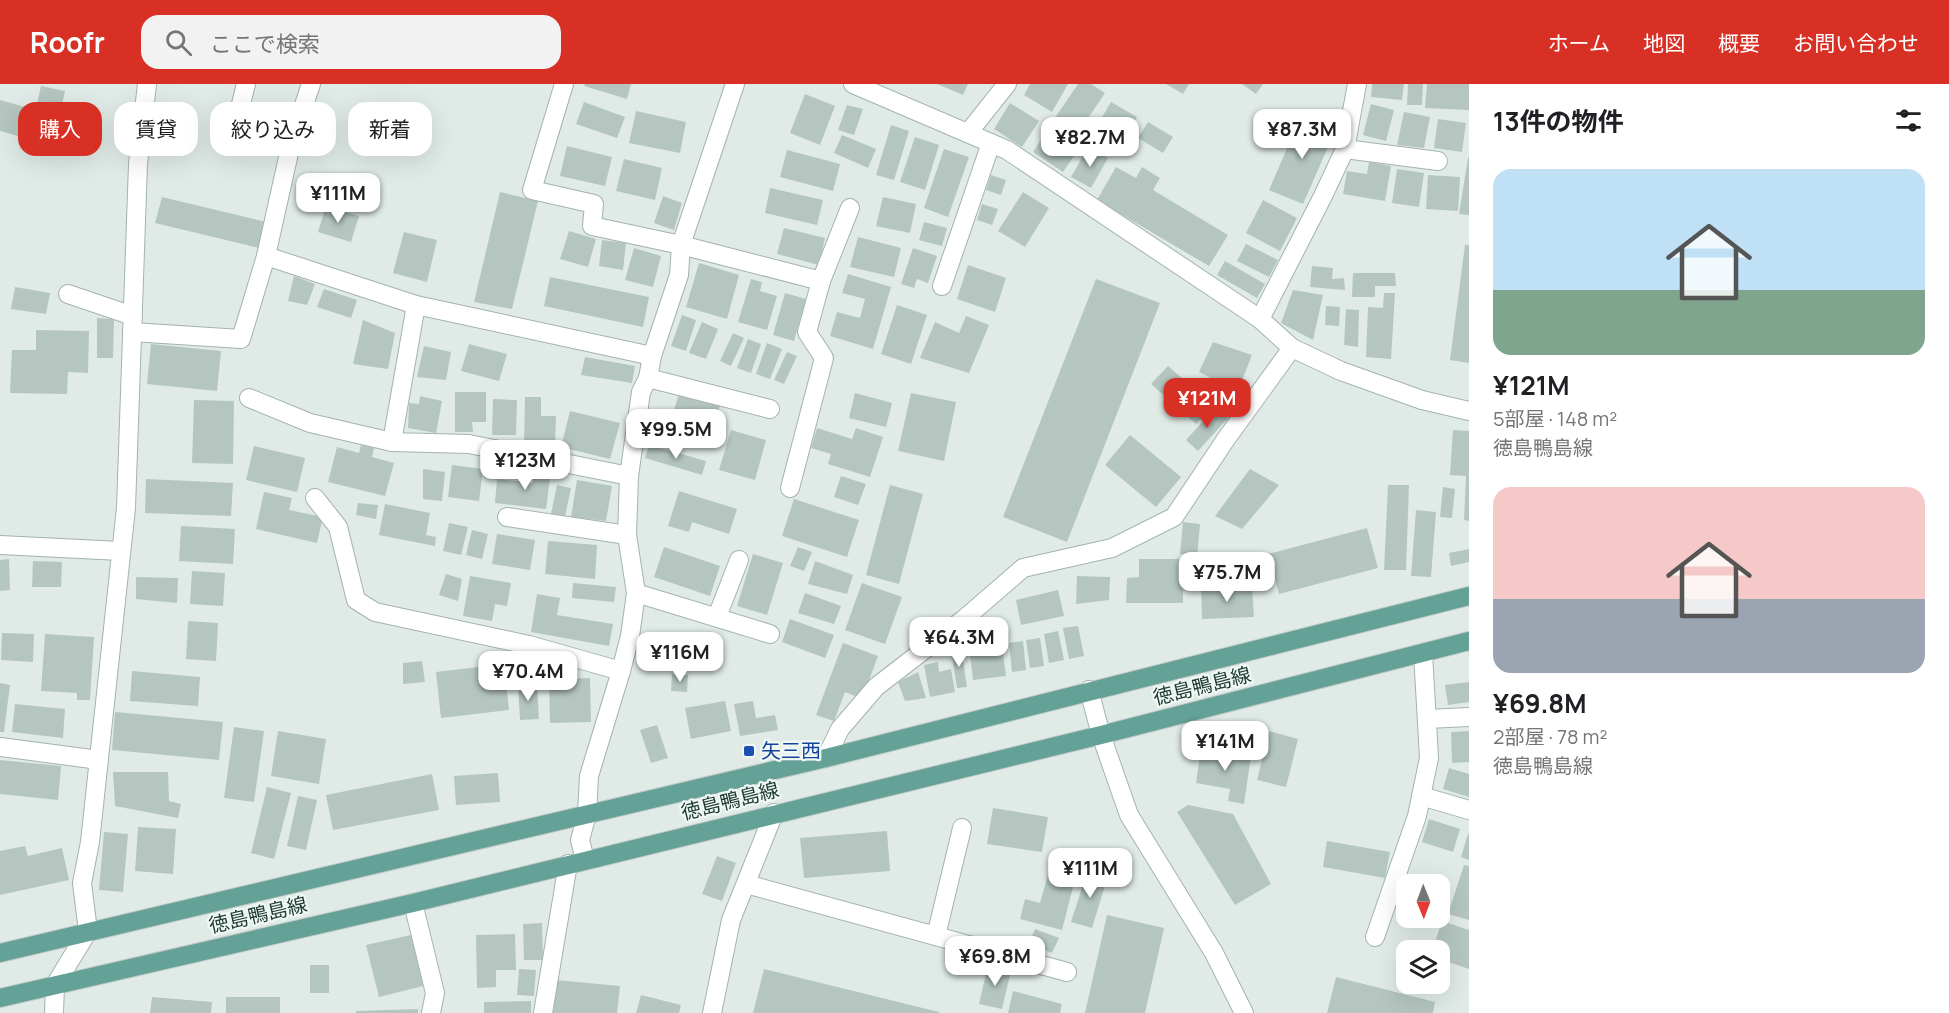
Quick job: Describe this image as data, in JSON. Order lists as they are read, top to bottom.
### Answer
{
  "streets": {
    "main road": ["徳島鴨島線"]
  },
  "places": {
    "transit": ["矢三西"]
  },
  "north": "bottom",
  "page": {
    "header": "Roofr",
    "search": "ここで検索",
    "nav": [
      "ホーム",
      "地図",
      "概要",
      "お問い合わせ"
    ],
    "heading": "13件の物件",
    "chip": [
      "購入",
      "賃貸",
      "絞り込み",
      "新着"
    ],
    "price": [
      "¥87.3M",
      "¥82.7M",
      "¥111M",
      "¥121M",
      "¥99.5M",
      "¥123M",
      "¥75.7M",
      "¥64.3M",
      "¥116M",
      "¥70.4M",
      "¥141M",
      "¥111M",
      "¥69.8M"
    ],
    "list": [
      {
        "name": "¥121M",
        "note": "5部屋 · 148 m² · 徳島鴨島線"
      },
      {
        "name": "¥69.8M",
        "note": "2部屋 · 78 m² · 徳島鴨島線"
      }
    ]
  }
}
